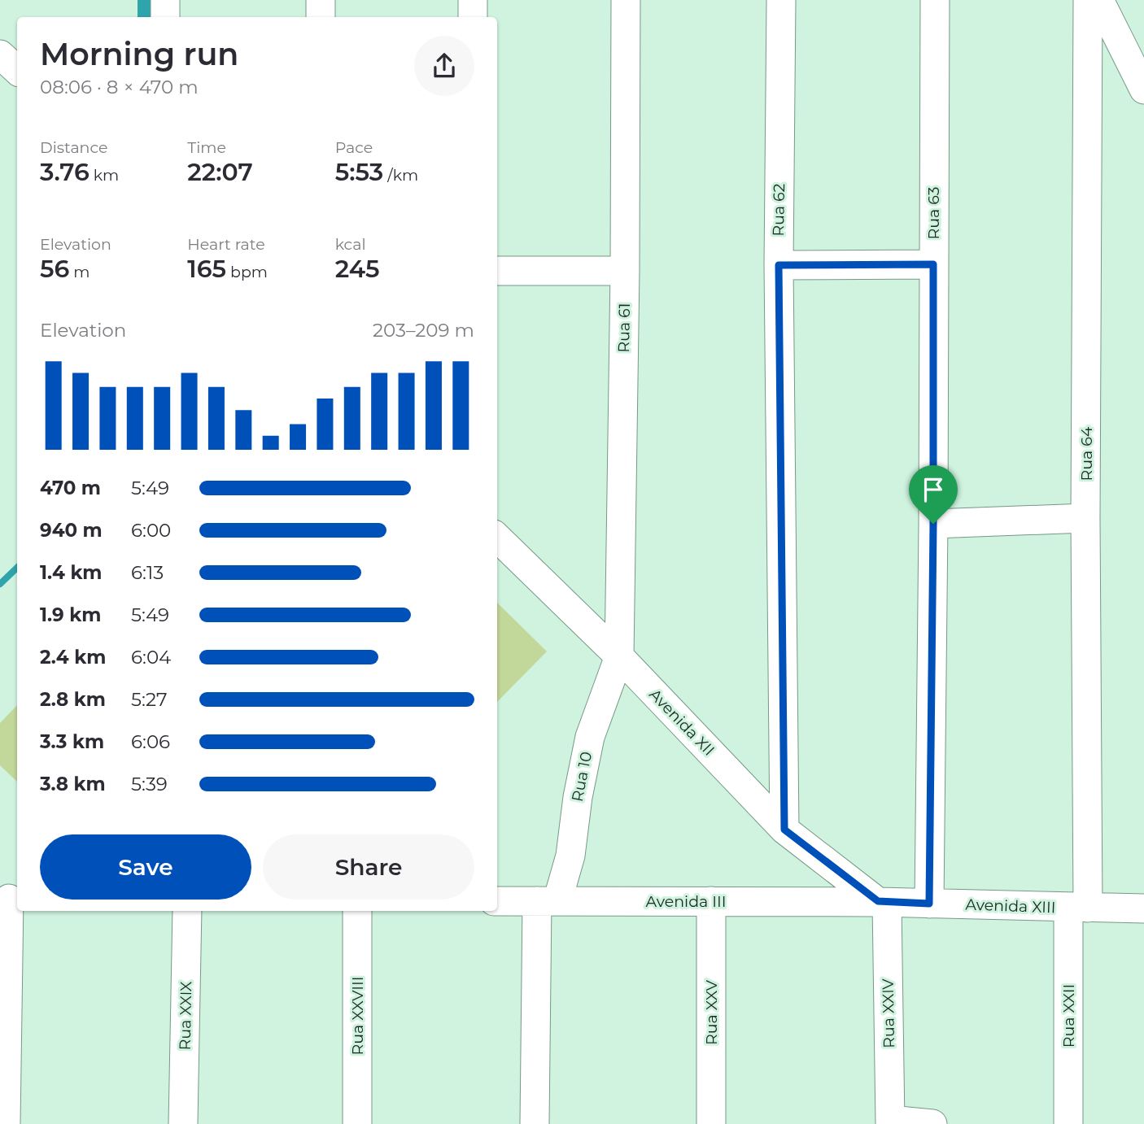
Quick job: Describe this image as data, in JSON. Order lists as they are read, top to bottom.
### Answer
{
  "streets": {
    "street": [
      "Rua 62",
      "Rua 63",
      "Rua 61",
      "Rua 64",
      "Avenida XII",
      "Rua 10",
      "Avenida III",
      "Avenida XIII",
      "Rua XXV",
      "Rua XXIV",
      "Rua XXIX",
      "Rua XXVIII",
      "Rua XXII"
    ]
  },
  "crossings": [
    ["Rua 62", "Avenida XII"],
    ["Rua 63", "Avenida XIII"],
    ["Rua 61", "Avenida XII"],
    ["Rua 61", "Rua 10"],
    ["Rua 64", "Avenida XIII"],
    ["Rua 64", "Rua XXII"],
    ["Avenida XII", "Rua 10"],
    ["Avenida XII", "Avenida III"],
    ["Avenida XII", "Avenida XIII"],
    ["Avenida XII", "Rua XXIV"],
    ["Rua 10", "Avenida III"],
    ["Avenida III", "Avenida XIII"],
    ["Avenida III", "Rua XXV"],
    ["Avenida III", "Rua XXIV"],
    ["Avenida XIII", "Rua XXIV"],
    ["Avenida XIII", "Rua XXII"]
  ],
  "page": {
    "heading": ["Morning run", "08:06 · 8 × 470 m"],
    "stats": [
      ["Distance", "3.76 km"],
      ["Time", "22:07"],
      ["Pace", "5:53 /km"],
      ["Elevation", "56 m"],
      ["Heart rate", "165 bpm"],
      ["kcal", "245"]
    ],
    "chart": ["Elevation", "203–209 m"],
    "list": [
      {
        "name": "470 m",
        "note": "5:49"
      },
      {
        "name": "940 m",
        "note": "6:00"
      },
      {
        "name": "1.4 km",
        "note": "6:13"
      },
      {
        "name": "1.9 km",
        "note": "5:49"
      },
      {
        "name": "2.4 km",
        "note": "6:04"
      },
      {
        "name": "2.8 km",
        "note": "5:27"
      },
      {
        "name": "3.3 km",
        "note": "6:06"
      },
      {
        "name": "3.8 km",
        "note": "5:39"
      }
    ],
    "buttons": ["Save", "Share"]
  }
}
